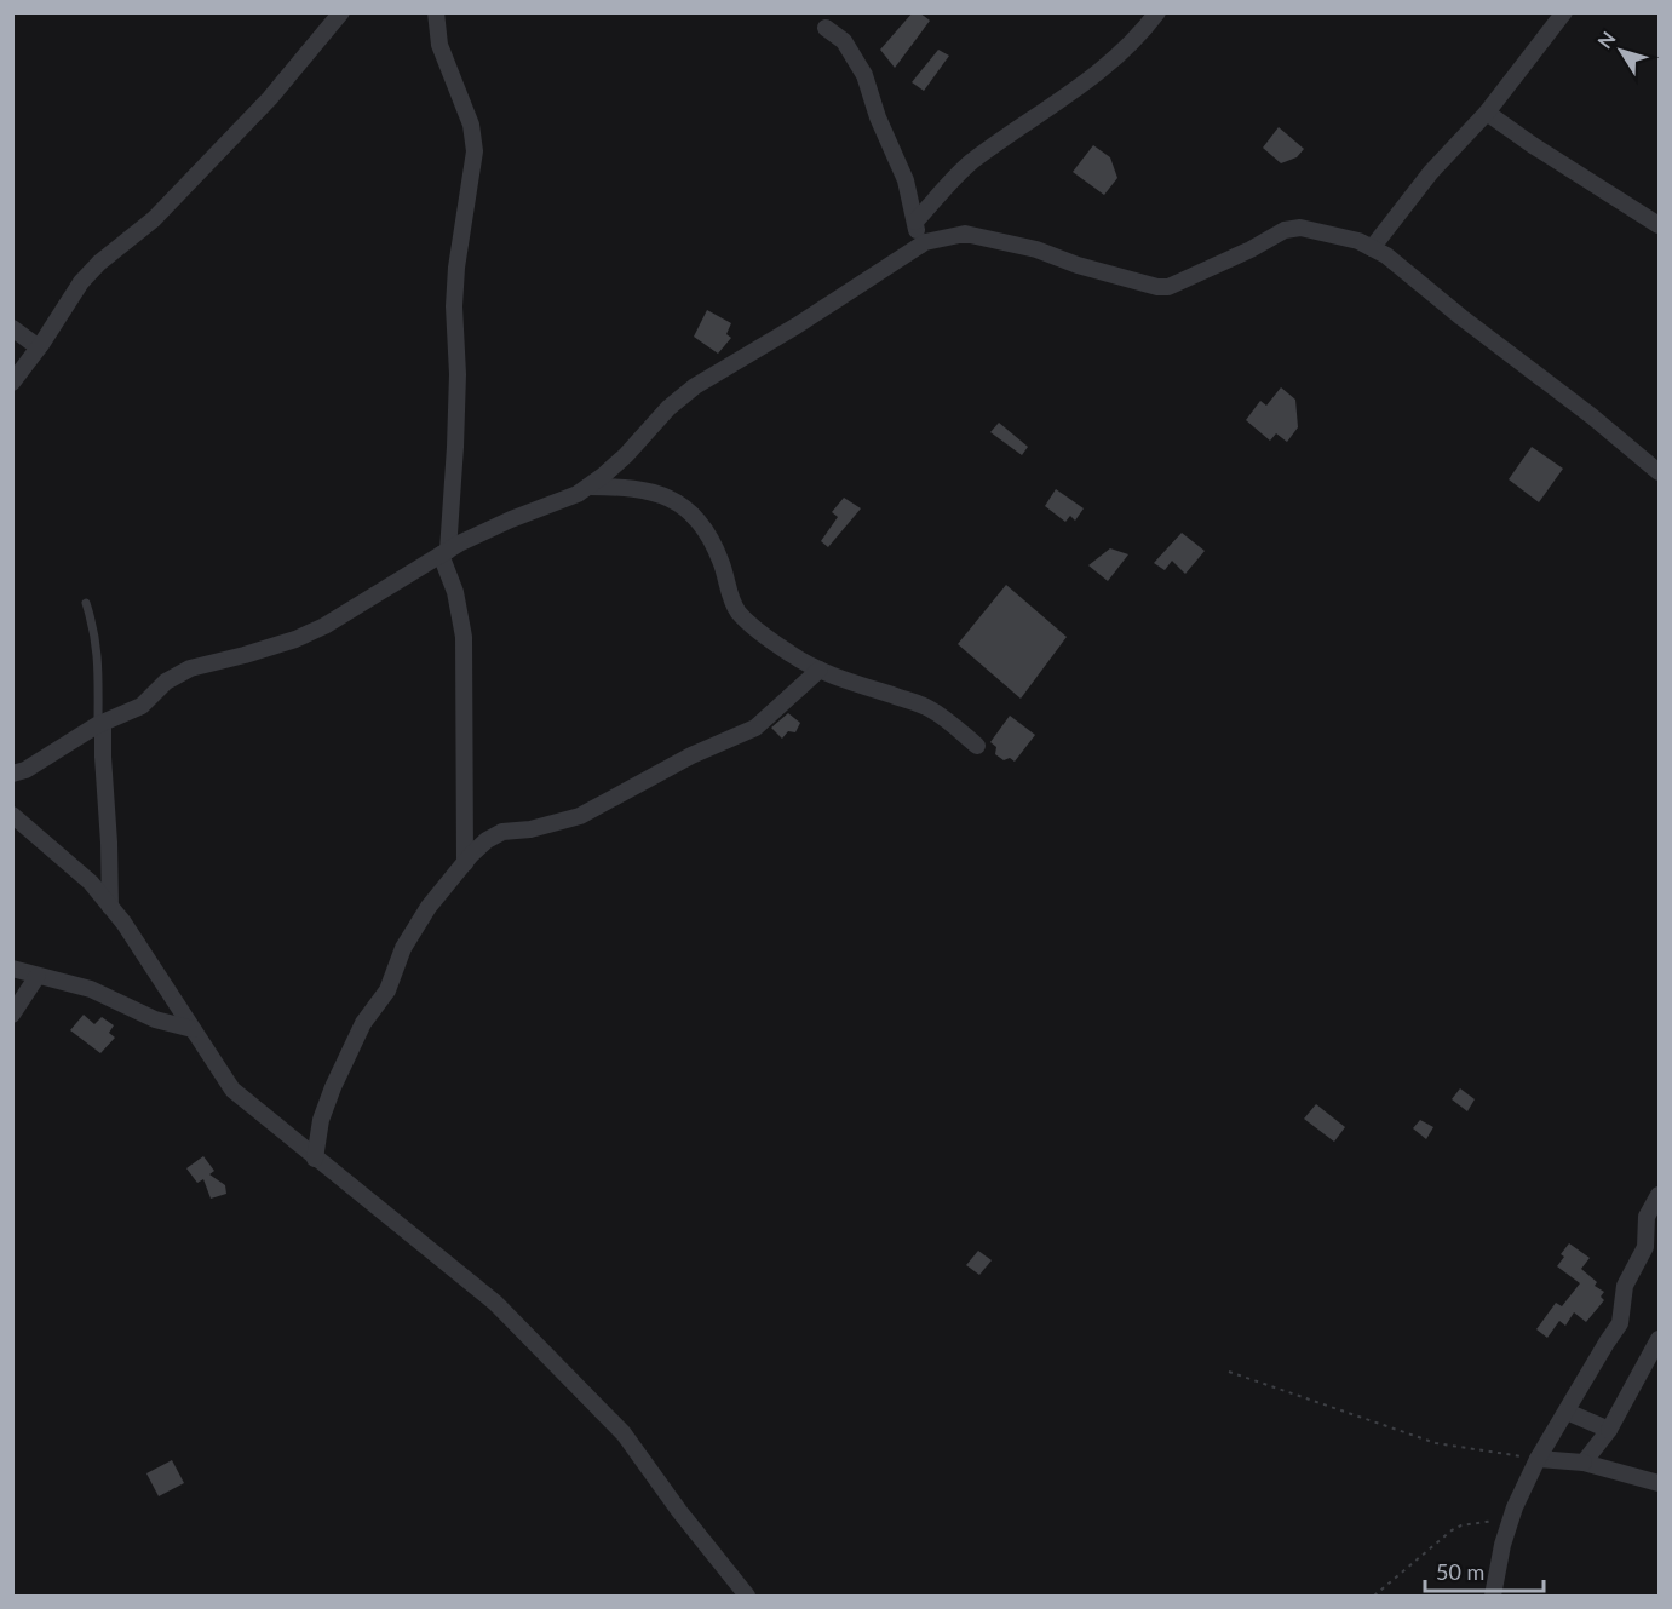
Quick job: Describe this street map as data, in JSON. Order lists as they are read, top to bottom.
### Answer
{
  "scale_bar": "50 m",
  "north": "top left"
}
